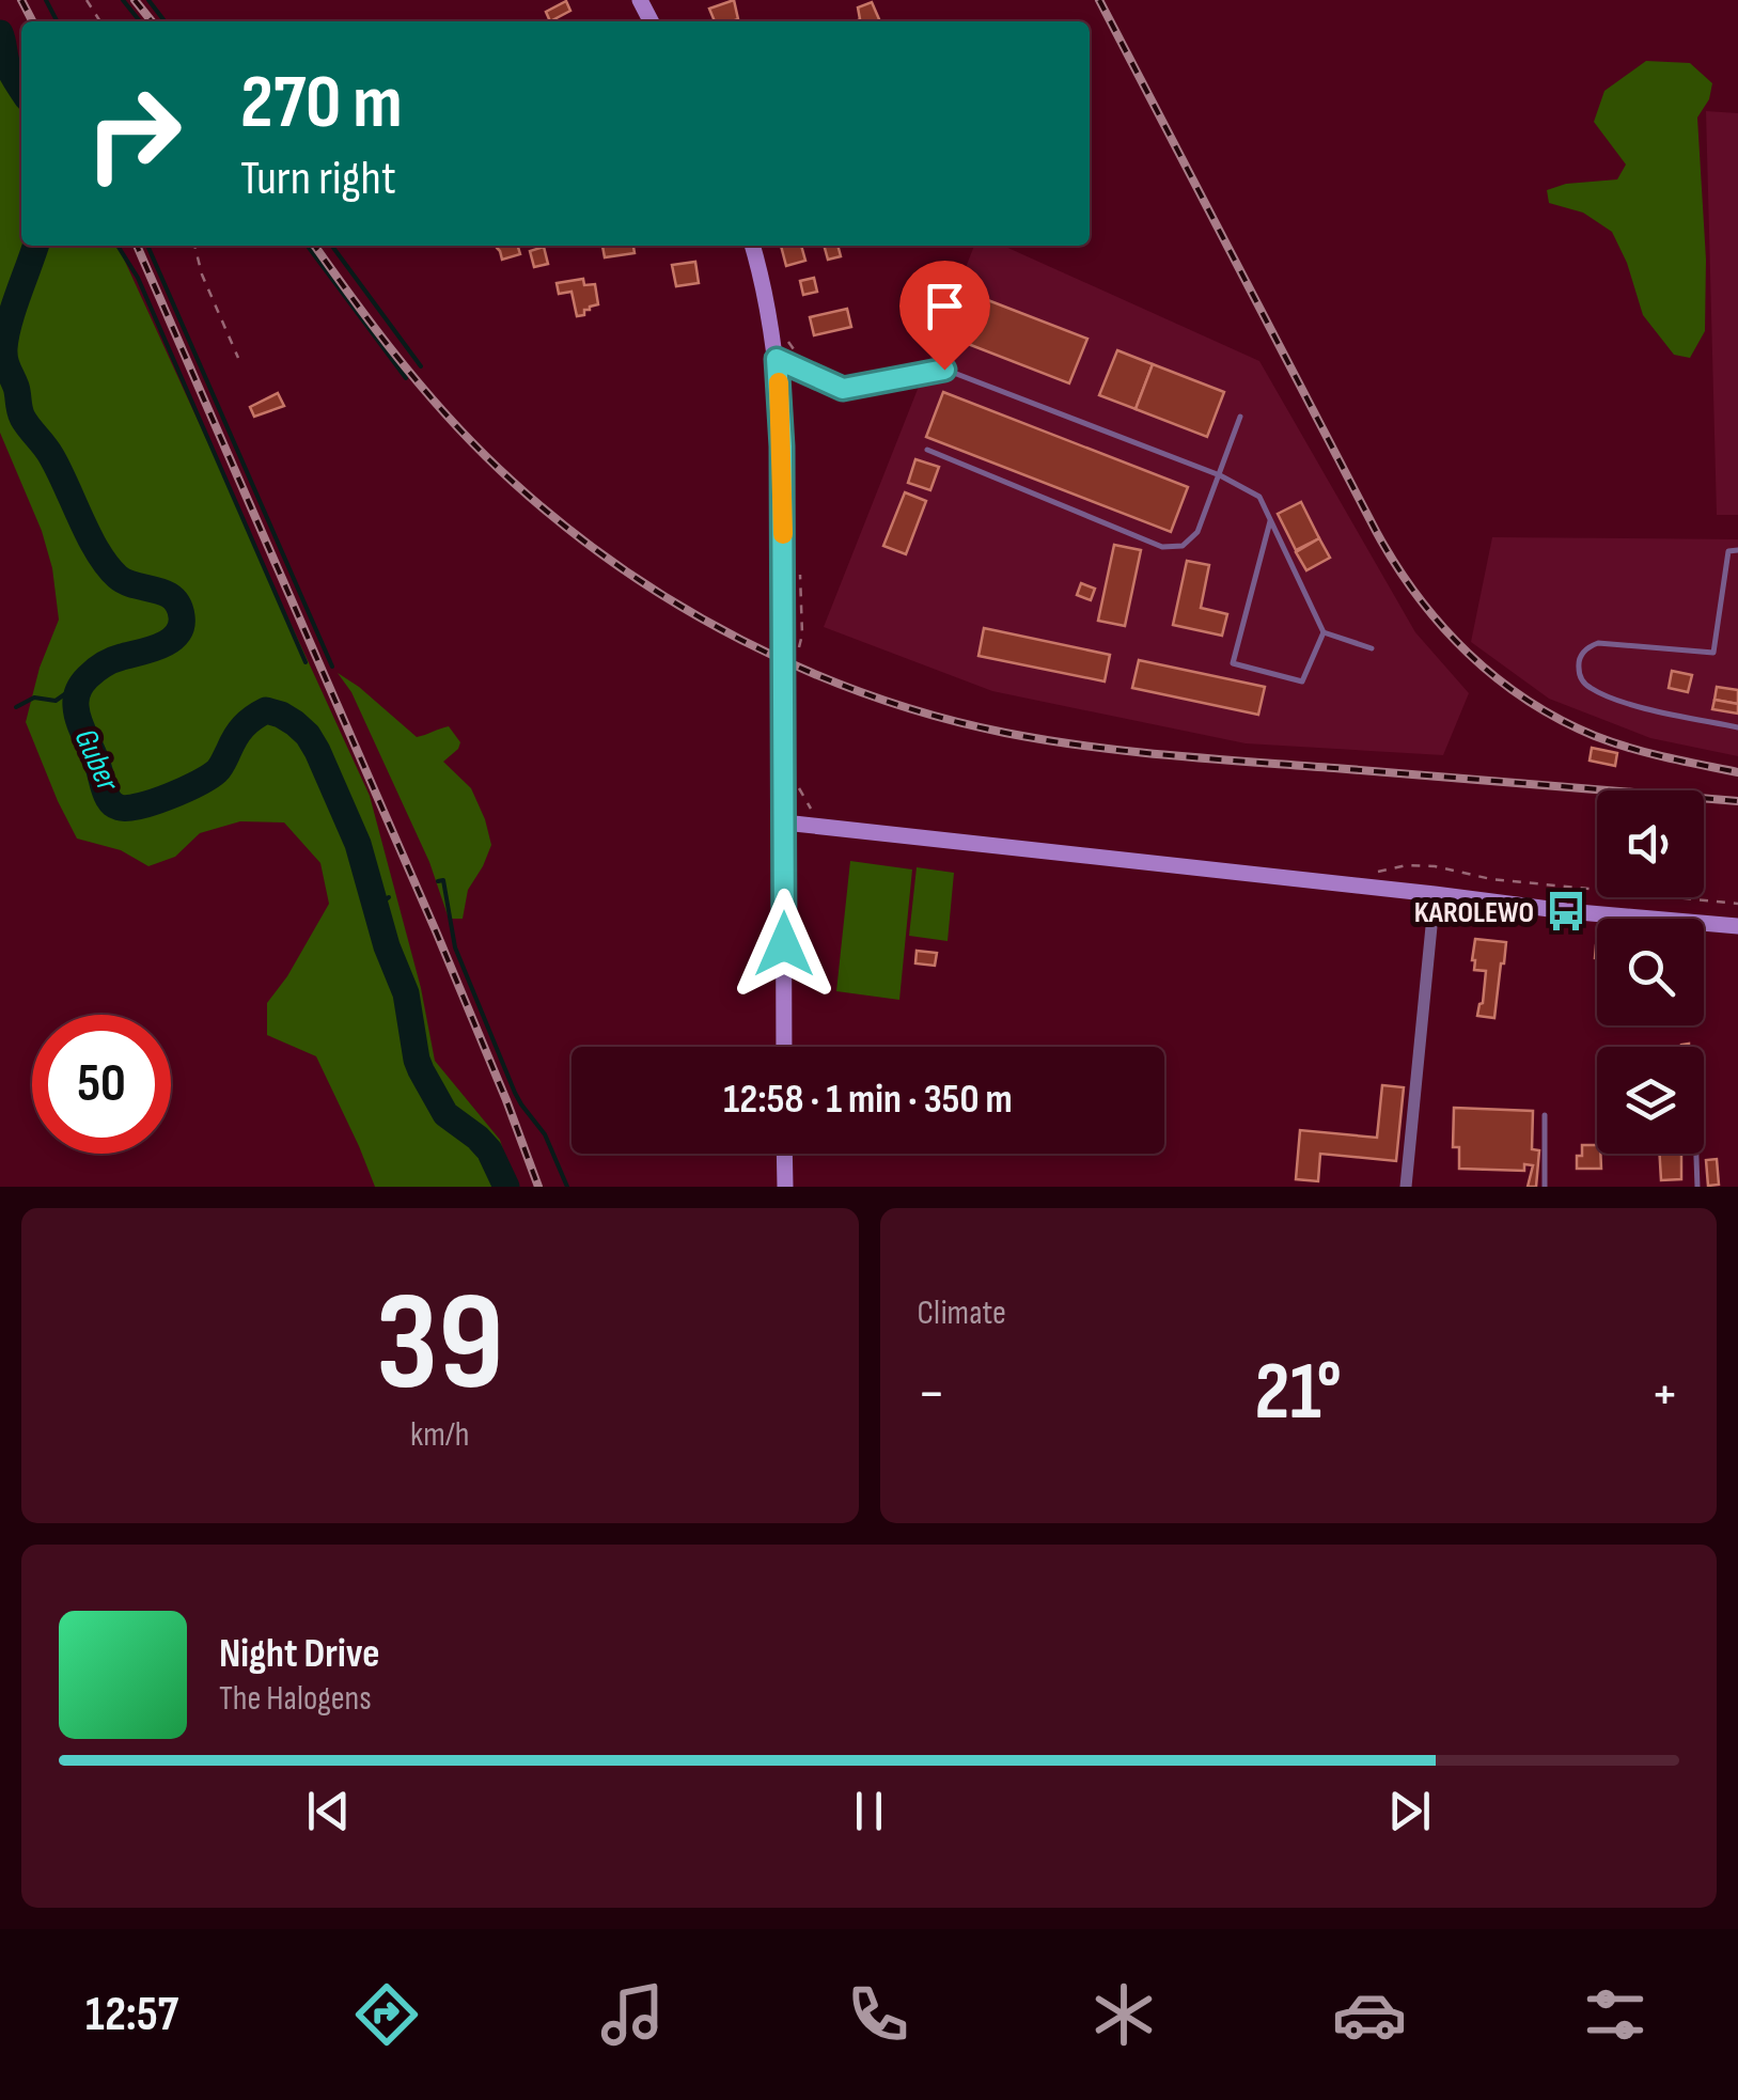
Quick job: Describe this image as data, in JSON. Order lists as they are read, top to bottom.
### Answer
{
  "water": ["Guber"],
  "places": {
    "bus stop": ["KAROLEWO"]
  },
  "page": {
    "turn": ["270 m", "Turn right"],
    "limit": "50",
    "trip": "12:58 · 1 min · 350 m",
    "tile": [
      ["39", "km/h"],
      "Climate"
    ],
    "heat": ["−", "21°", "+"],
    "song": ["Night Drive", "The Halogens"],
    "tabs": "12:57"
  }
}
